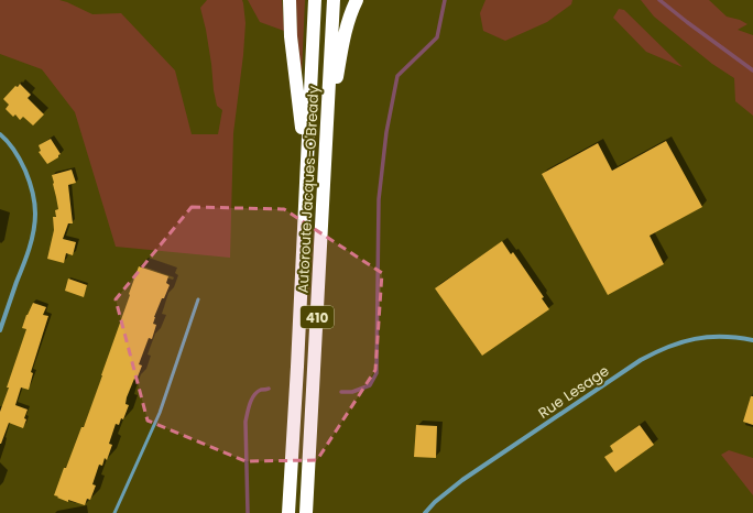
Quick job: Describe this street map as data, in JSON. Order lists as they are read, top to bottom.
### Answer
{
  "streets": {
    "highway": ["Autoroute Jacques-O'Bready", "410"],
    "street": ["Rue Lesage"]
  }
}
